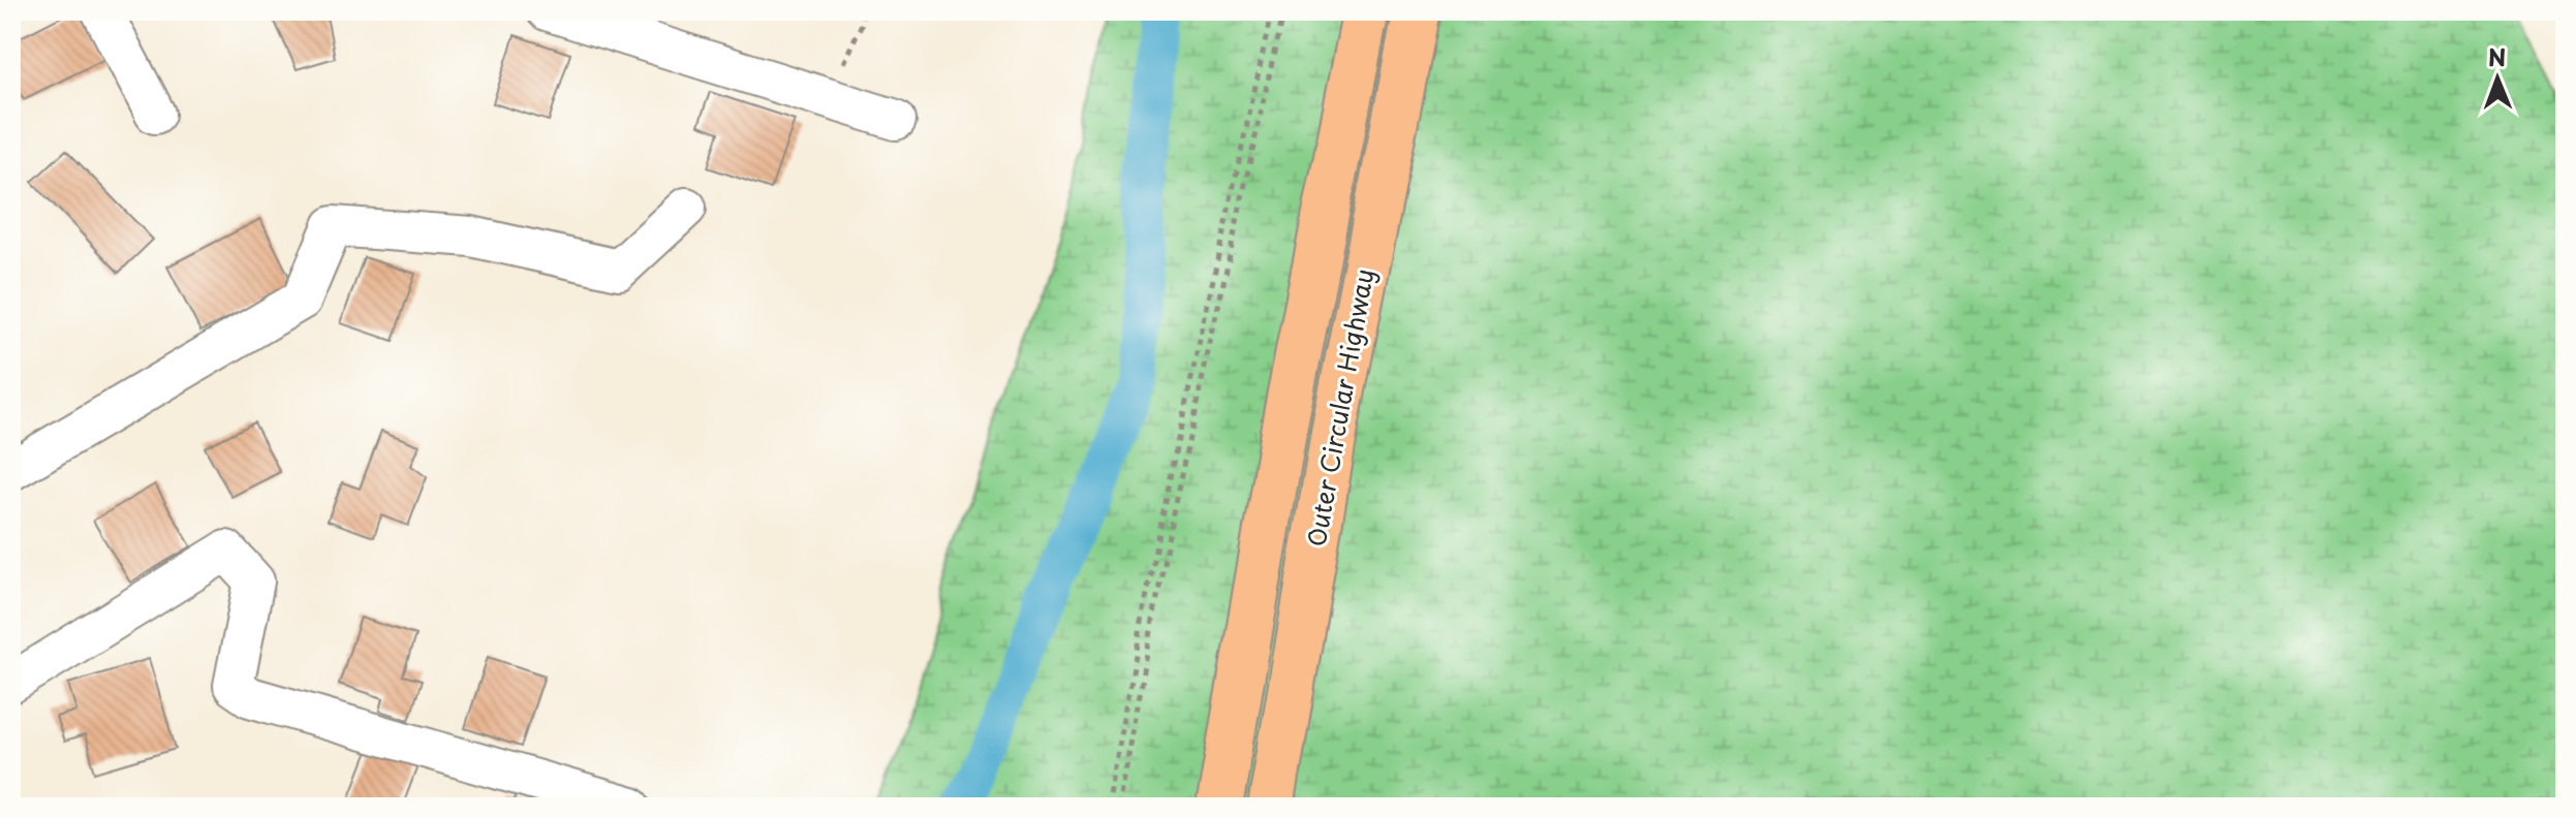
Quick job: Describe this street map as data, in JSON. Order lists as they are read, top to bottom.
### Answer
{
  "streets": {
    "highway": ["Outer Circular Highway"]
  },
  "north": "top"
}
